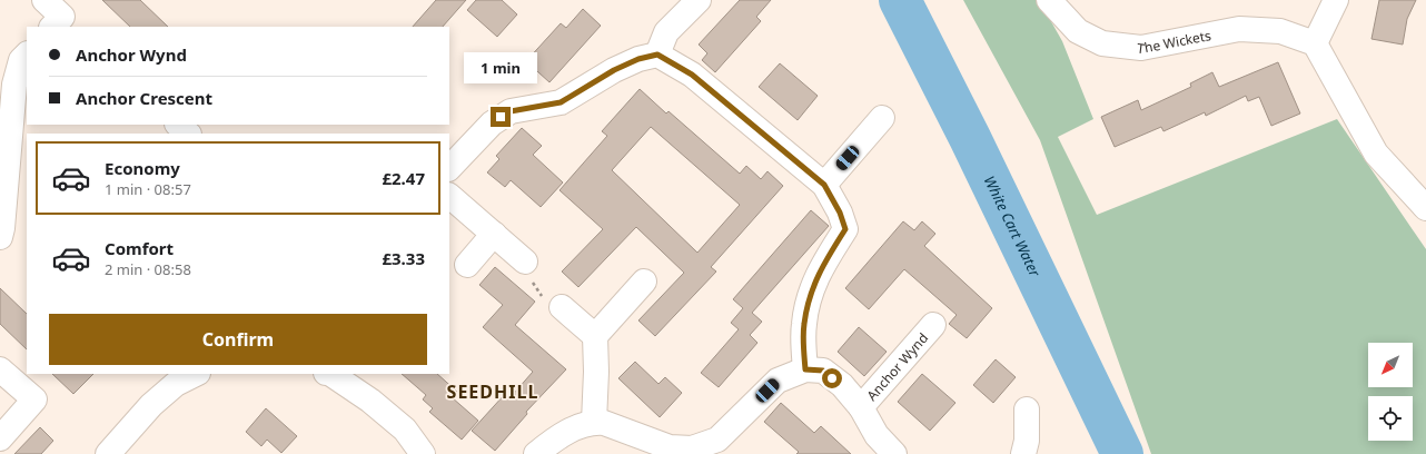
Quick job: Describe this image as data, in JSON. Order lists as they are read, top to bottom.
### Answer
{
  "streets": {
    "street": ["The Wickets", "Anchor Wynd"]
  },
  "districts": ["SEEDHILL"],
  "water": ["White Cart Water"],
  "north": "bottom left",
  "page": {
    "banner": ["Anchor Wynd", "Anchor Crescent"],
    "bubble": "1 min",
    "list": [
      {
        "name": "Economy",
        "note": "1 min · 08:57",
        "value": "£2.47"
      },
      {
        "name": "Comfort",
        "note": "2 min · 08:58",
        "value": "£3.33"
      }
    ],
    "buttons": "Confirm"
  }
}
